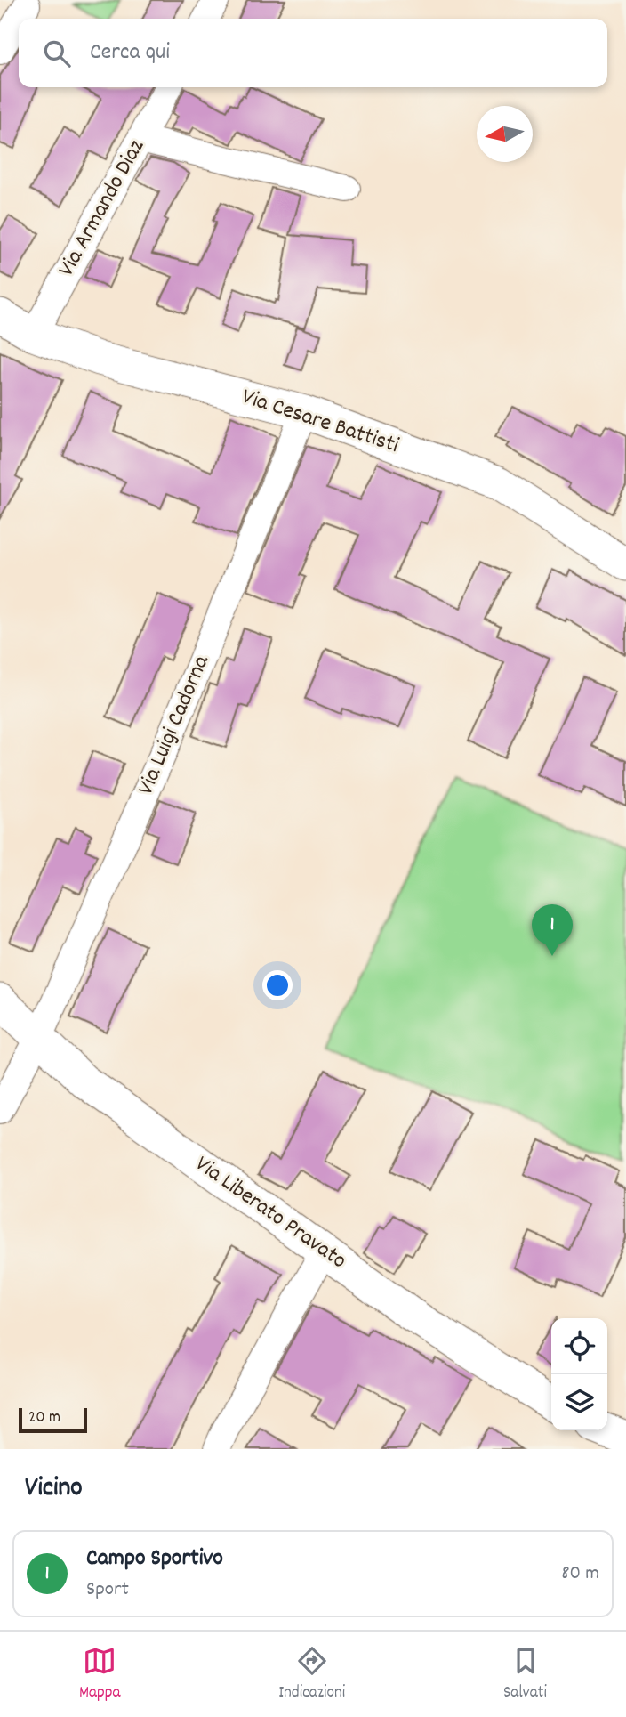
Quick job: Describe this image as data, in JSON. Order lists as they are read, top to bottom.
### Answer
{
  "streets": {
    "street": [
      "Via Armando Diaz",
      "Via Cesare Battisti",
      "Via Luigi Cadorna",
      "Via Liberato Pravato"
    ]
  },
  "crossings": [
    ["Via Armando Diaz", "Via Cesare Battisti"],
    ["Via Cesare Battisti", "Via Luigi Cadorna"],
    ["Via Luigi Cadorna", "Via Liberato Pravato"]
  ],
  "scale_bar": "20 m",
  "north": "left",
  "page": {
    "search": "Cerca qui",
    "pins": "1",
    "scale": "20 m",
    "heading": "Vicino",
    "list": [
      {
        "mark": "1",
        "name": "Campo Sportivo",
        "note": "Sport",
        "value": "80 m"
      }
    ],
    "nav": ["Mappa", "Indicazioni", "Salvati"]
  }
}
